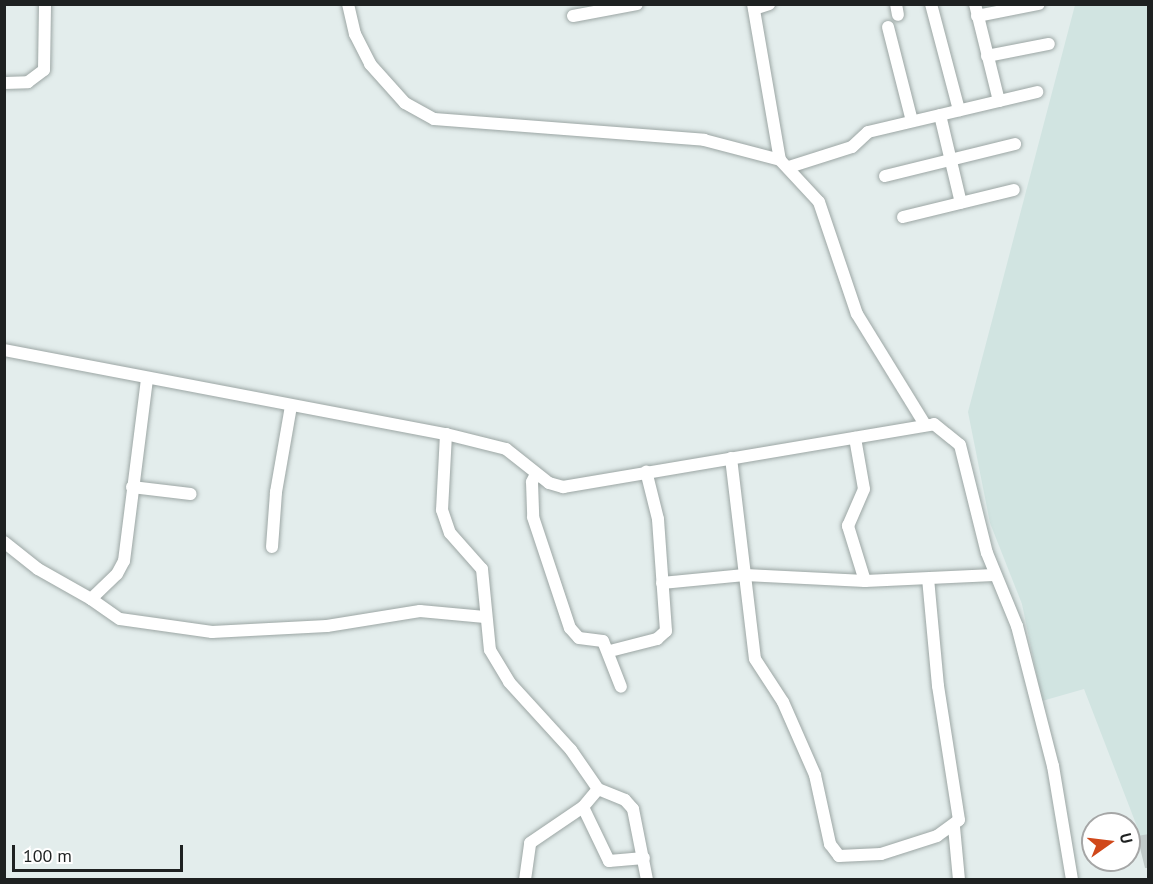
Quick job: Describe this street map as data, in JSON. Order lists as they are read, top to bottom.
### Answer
{
  "scale_bar": "100 m",
  "north": "right"
}
